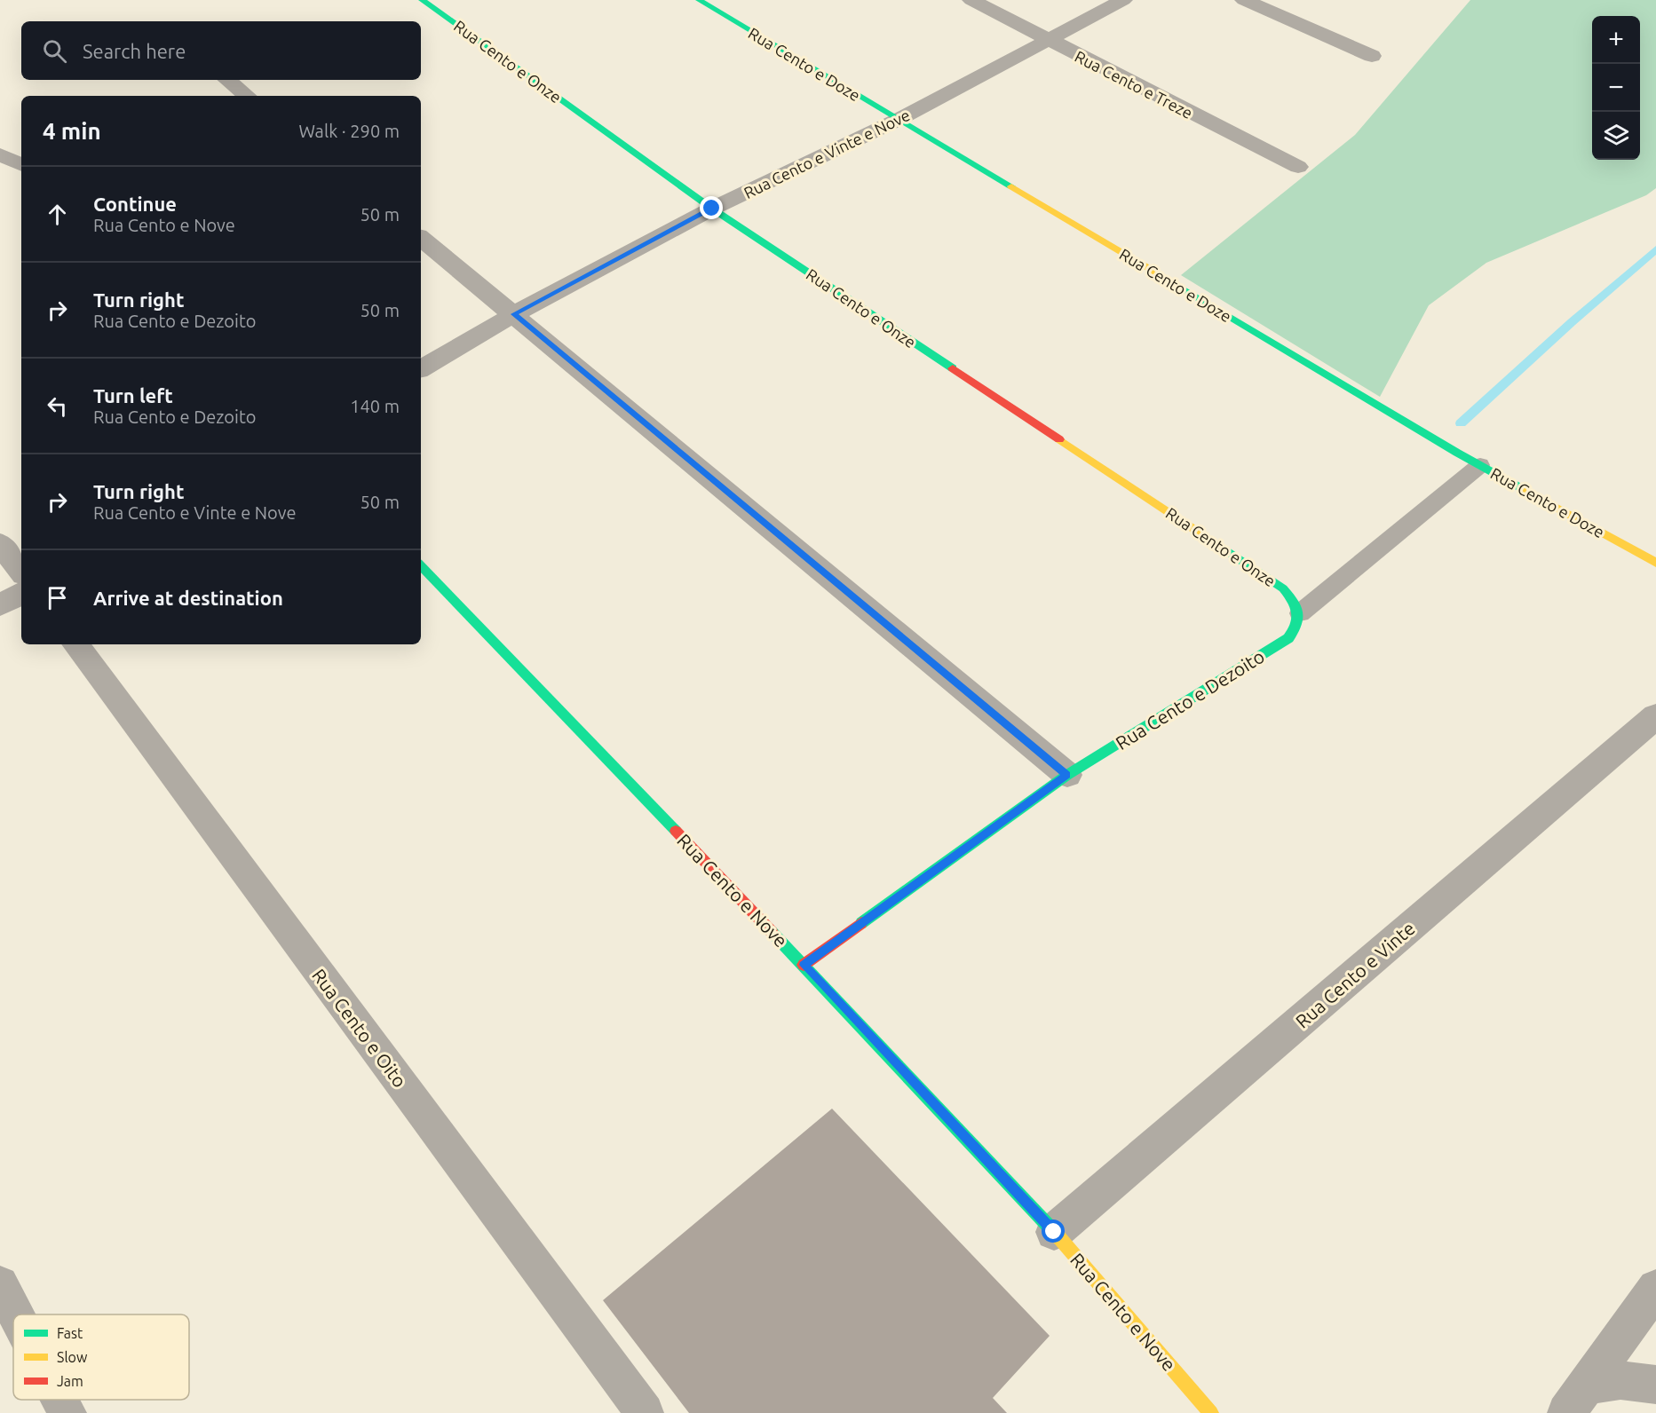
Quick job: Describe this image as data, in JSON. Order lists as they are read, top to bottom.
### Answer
{
  "streets": {
    "street": [
      "Rua Cento e Onze",
      "Rua Cento e Doze",
      "Rua Cento e Treze",
      "Rua Cento e Vinte e Nove",
      "Rua Cento e Dezoito",
      "Rua Cento e Nove",
      "Rua Cento e Vinte",
      "Rua Cento e Oito"
    ]
  },
  "crossings": [
    ["Rua Cento e Onze", "Rua Cento e Vinte e Nove"],
    ["Rua Cento e Onze", "Rua Cento e Dezoito"],
    ["Rua Cento e Doze", "Rua Cento e Vinte e Nove"],
    ["Rua Cento e Treze", "Rua Cento e Vinte e Nove"],
    ["Rua Cento e Dezoito", "Rua Cento e Nove"],
    ["Rua Cento e Nove", "Rua Cento e Vinte"]
  ],
  "legend": ["Fast", "Slow", "Jam"],
  "page": {
    "map_buttons": ["+", "−"],
    "search": "Search here",
    "heading": ["4 min", "Walk · 290 m"],
    "list": [
      ["Continue", "Rua Cento e Nove", "50 m"],
      ["Turn right", "Rua Cento e Dezoito", "50 m"],
      ["Turn left", "Rua Cento e Dezoito", "140 m"],
      ["Turn right", "Rua Cento e Vinte e Nove", "50 m"],
      "Arrive at destination"
    ]
  }
}
